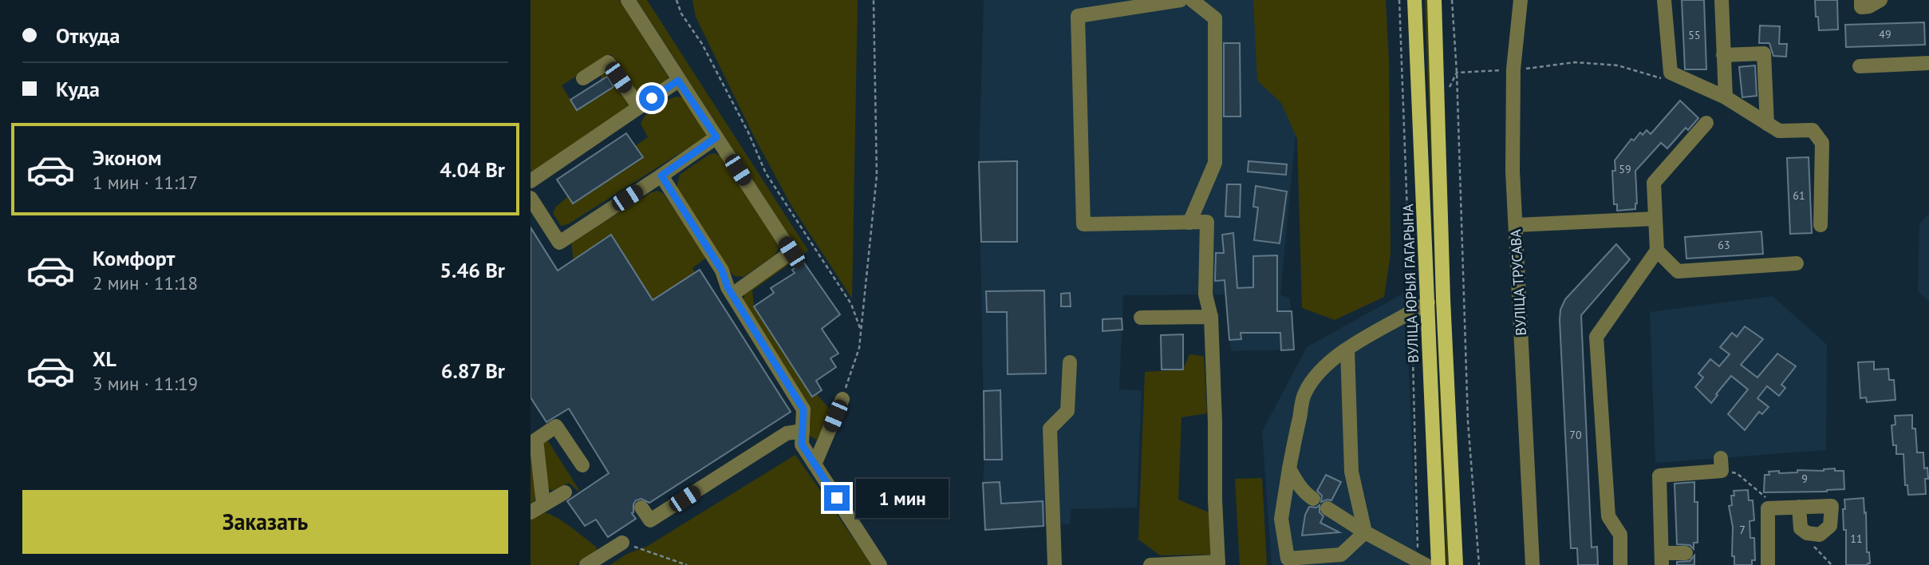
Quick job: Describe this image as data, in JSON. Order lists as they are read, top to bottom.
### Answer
{
  "streets": {
    "main road": ["ВУЛІЦА ЮРЫЯ ГАГАРЫНА"],
    "street": ["ВУЛІЦА ТРУСАВА"]
  },
  "house_numbers": [
    "49",
    "55",
    "59",
    "61",
    "63",
    "70",
    "9",
    "7",
    "11"
  ],
  "page": {
    "banner": ["Откуда", "Куда"],
    "list": [
      {
        "name": "Эконом",
        "note": "1 мин · 11:17",
        "value": "4.04 Br"
      },
      {
        "name": "Комфорт",
        "note": "2 мин · 11:18",
        "value": "5.46 Br"
      },
      {
        "name": "XL",
        "note": "3 мин · 11:19",
        "value": "6.87 Br"
      }
    ],
    "buttons": "Заказать",
    "bubble": "1 мин"
  }
}
